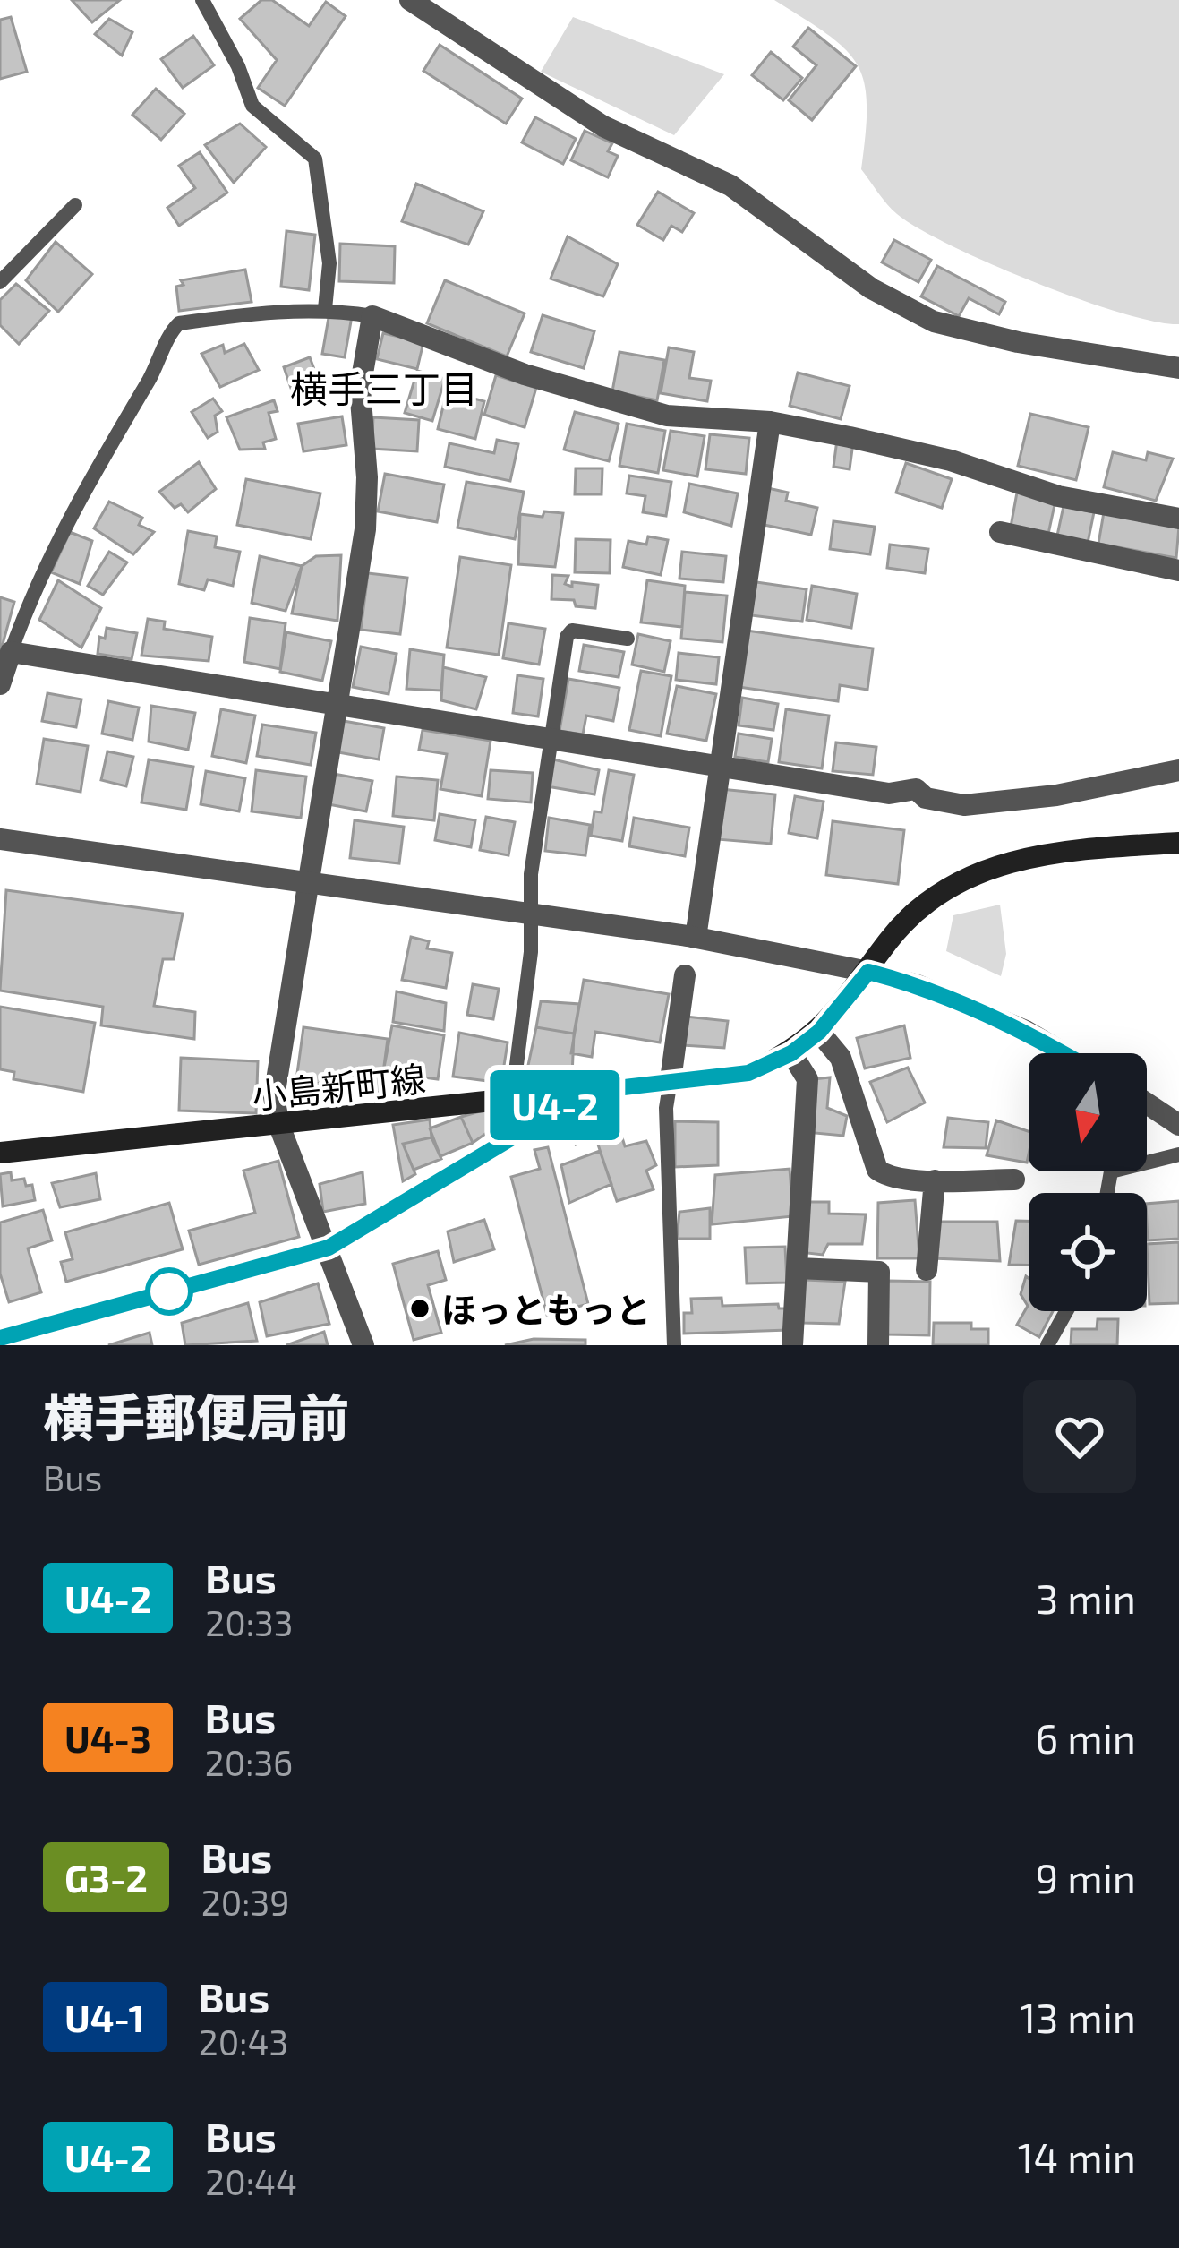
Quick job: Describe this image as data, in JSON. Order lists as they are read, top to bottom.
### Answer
{
  "streets": {
    "main road": ["小島新町線"]
  },
  "districts": ["横手三丁目"],
  "places": ["ほっともっと"],
  "lines": ["bus line U4-2"],
  "north": "bottom",
  "page": {
    "on_map": "U4-2",
    "heading": ["横手郵便局前", "Bus"],
    "list": [
      {
        "mark": "U4-2",
        "name": "Bus",
        "note": "20:33",
        "value": "3 min"
      },
      {
        "mark": "U4-3",
        "name": "Bus",
        "note": "20:36",
        "value": "6 min"
      },
      {
        "mark": "G3-2",
        "name": "Bus",
        "note": "20:39",
        "value": "9 min"
      },
      {
        "mark": "U4-1",
        "name": "Bus",
        "note": "20:43",
        "value": "13 min"
      },
      {
        "mark": "U4-2",
        "name": "Bus",
        "note": "20:44",
        "value": "14 min"
      }
    ]
  }
}
